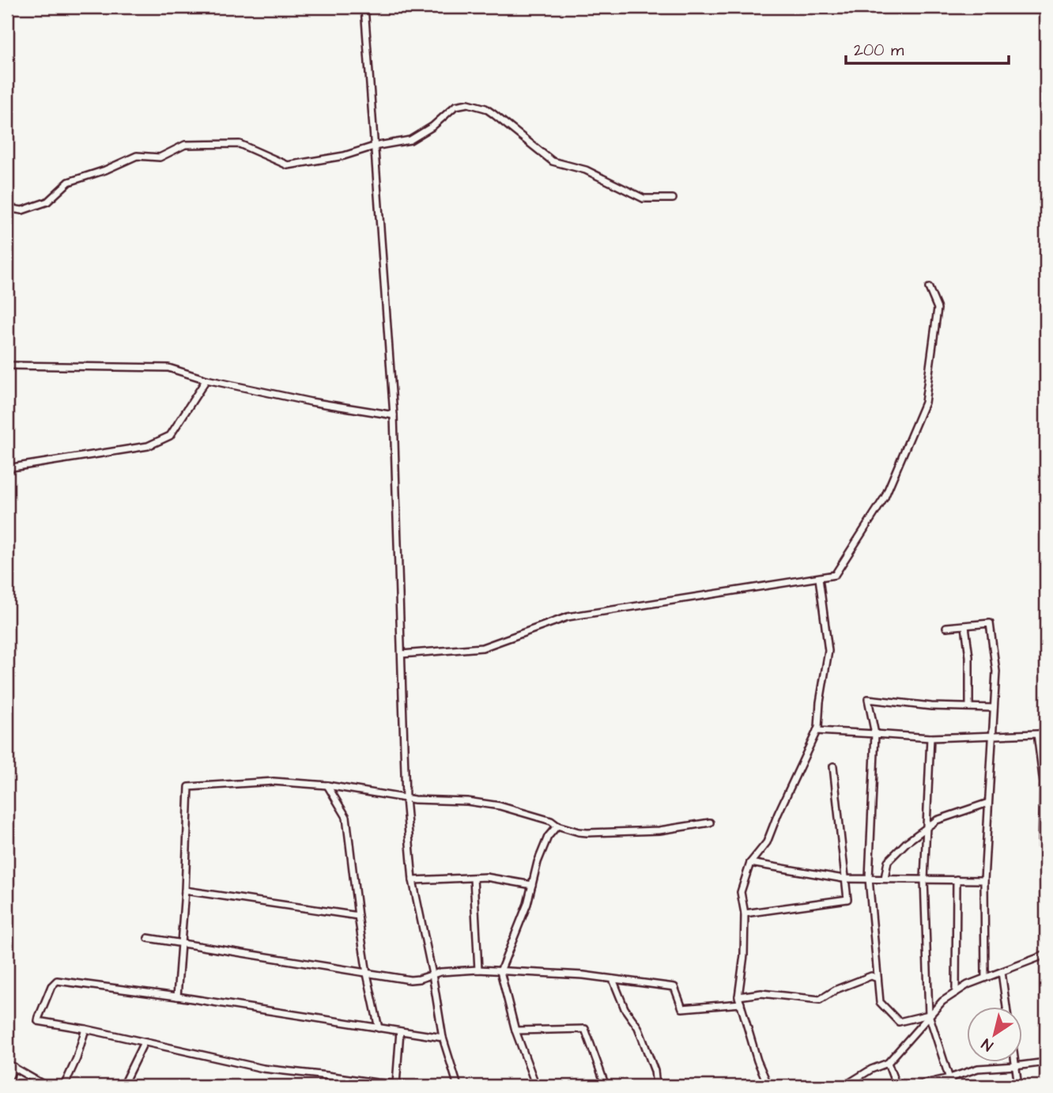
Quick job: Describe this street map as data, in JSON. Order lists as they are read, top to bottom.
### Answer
{
  "scale_bar": "200 m",
  "north": "bottom left"
}
